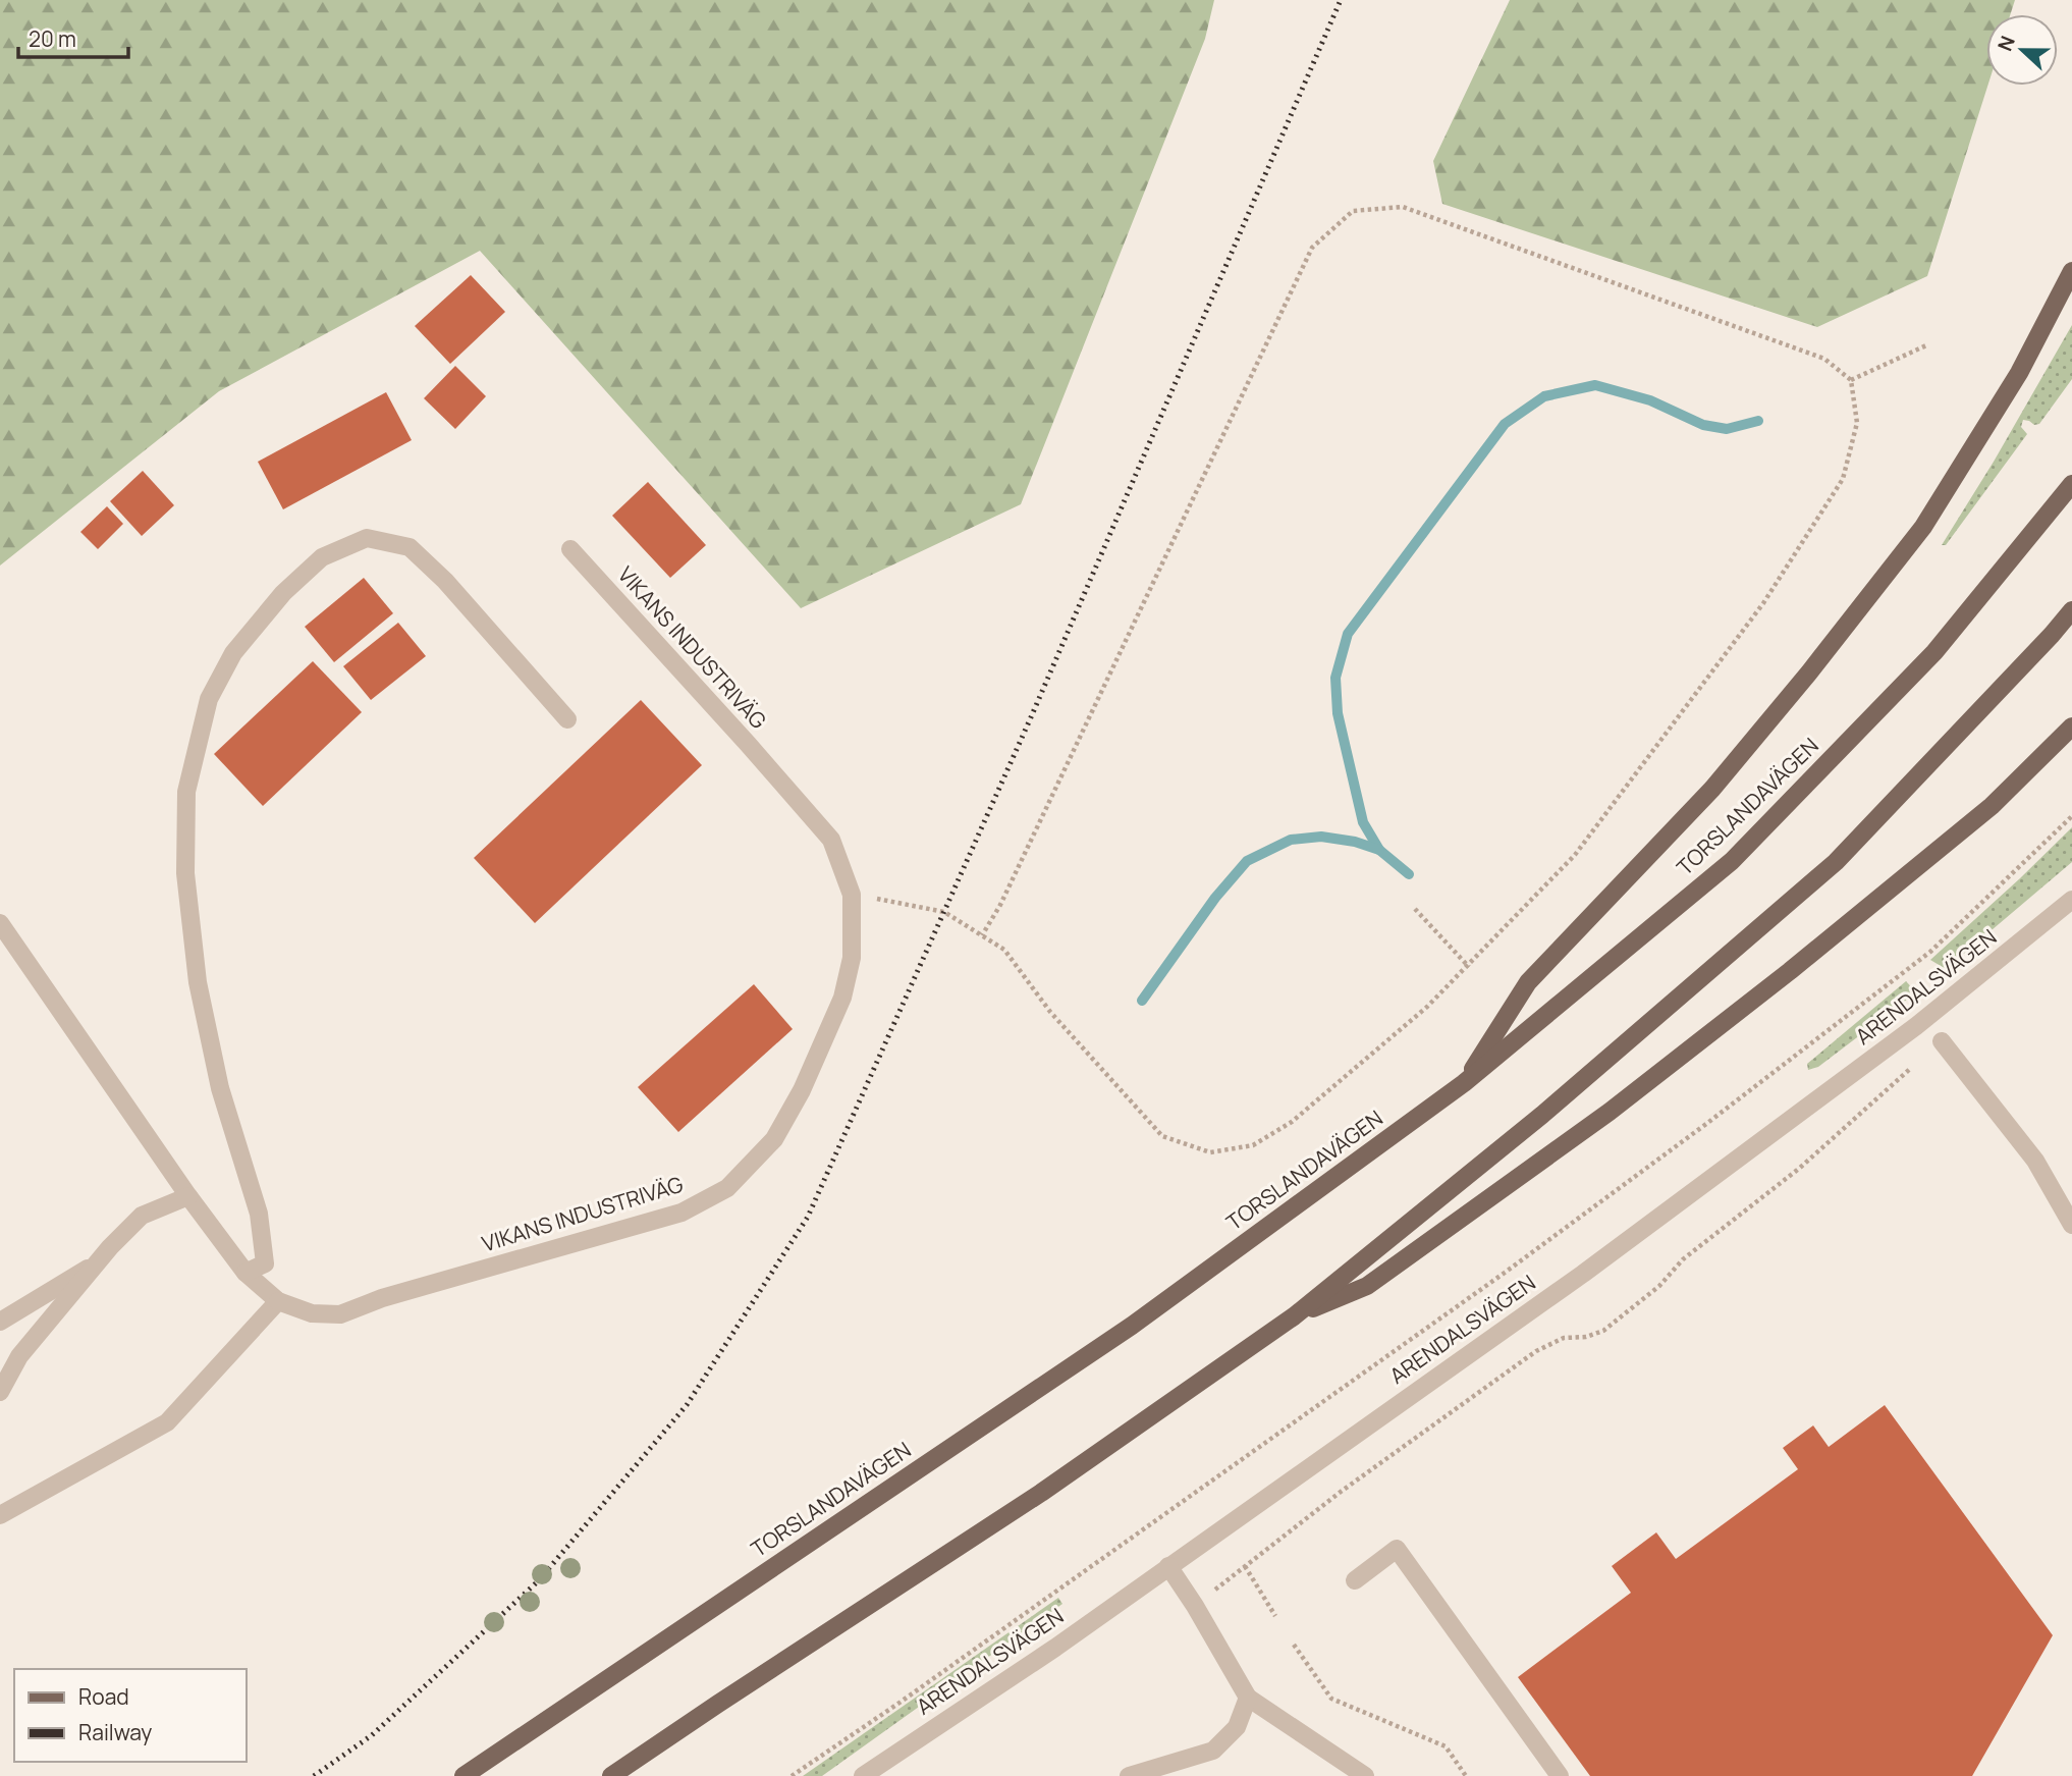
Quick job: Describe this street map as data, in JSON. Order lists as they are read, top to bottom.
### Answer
{
  "streets": {
    "main road": ["TORSLANDAVÄGEN"],
    "street": ["VIKANS INDUSTRIVÄG", "ARENDALSVÄGEN"]
  },
  "legend": ["Road", "Railway"],
  "scale_bar": "20 m",
  "north": "left"
}
